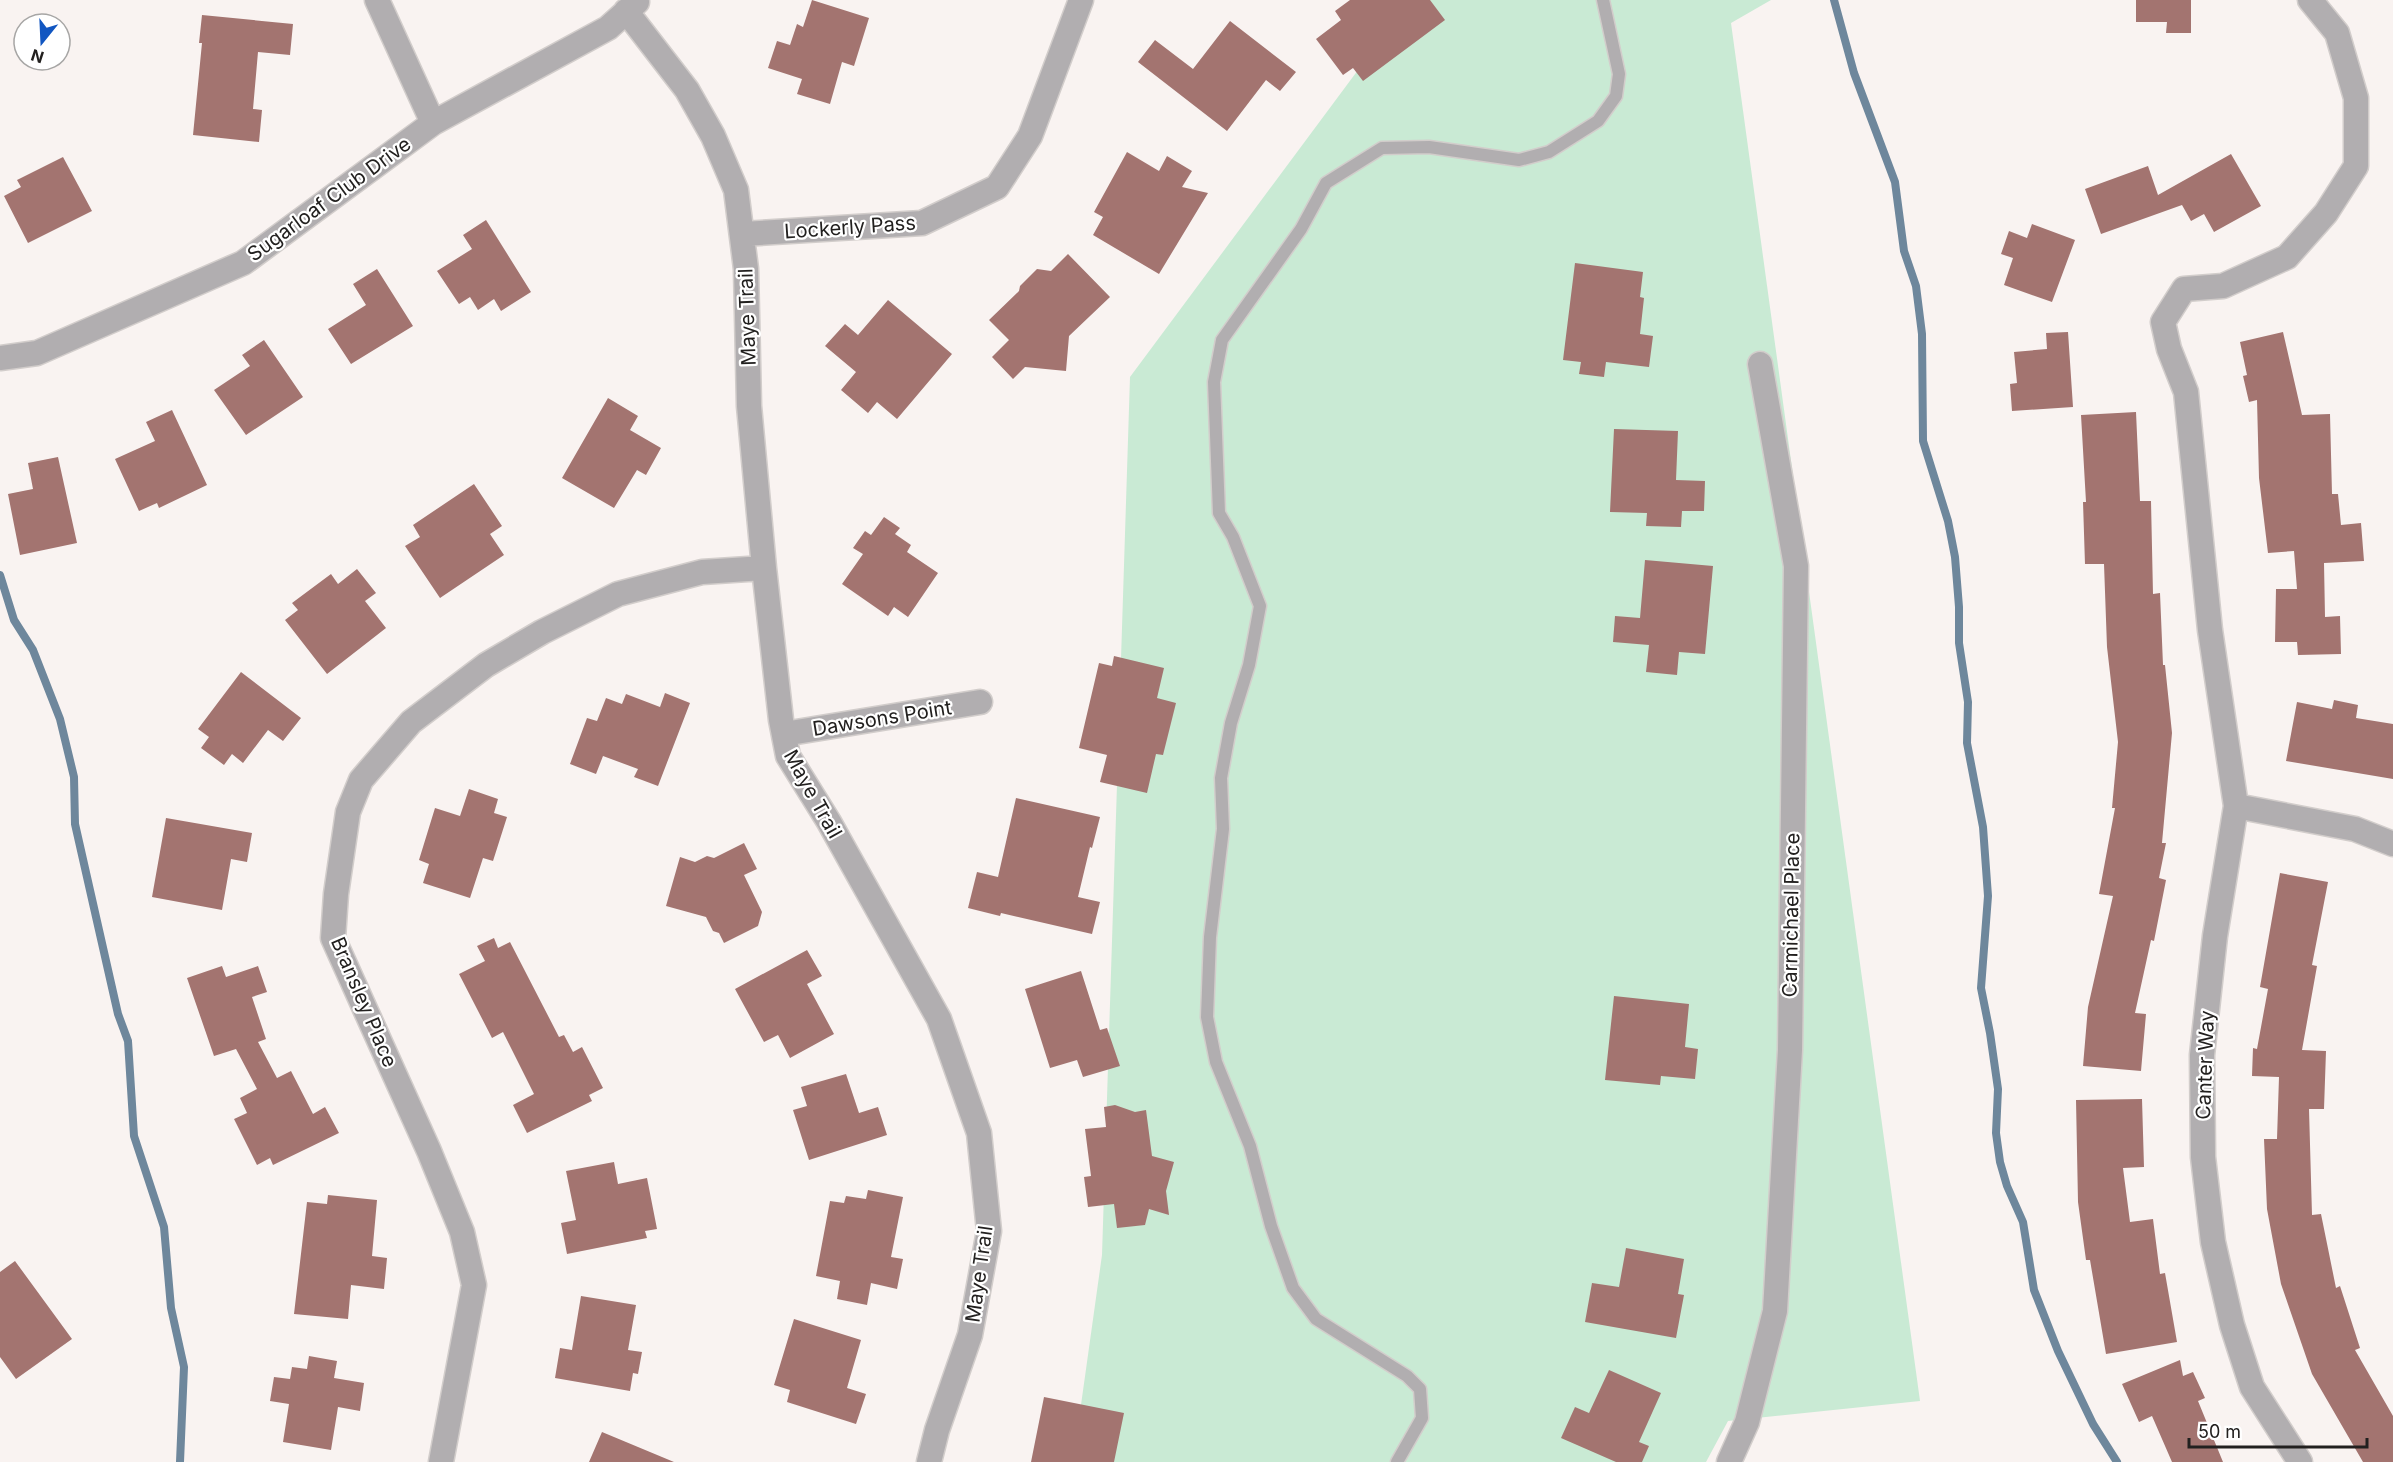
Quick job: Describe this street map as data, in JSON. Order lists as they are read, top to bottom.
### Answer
{
  "streets": {
    "street": [
      "Sugarloaf Club Drive",
      "Lockerly Pass",
      "Maye Trail",
      "Dawsons Point",
      "Carmichael Place",
      "Bransley Place",
      "Canter Way"
    ]
  },
  "crossings": [
    ["Sugarloaf Club Drive", "Maye Trail"],
    ["Lockerly Pass", "Maye Trail"],
    ["Maye Trail", "Dawsons Point"],
    ["Maye Trail", "Bransley Place"]
  ],
  "scale_bar": "50 m",
  "north": "bottom"
}
